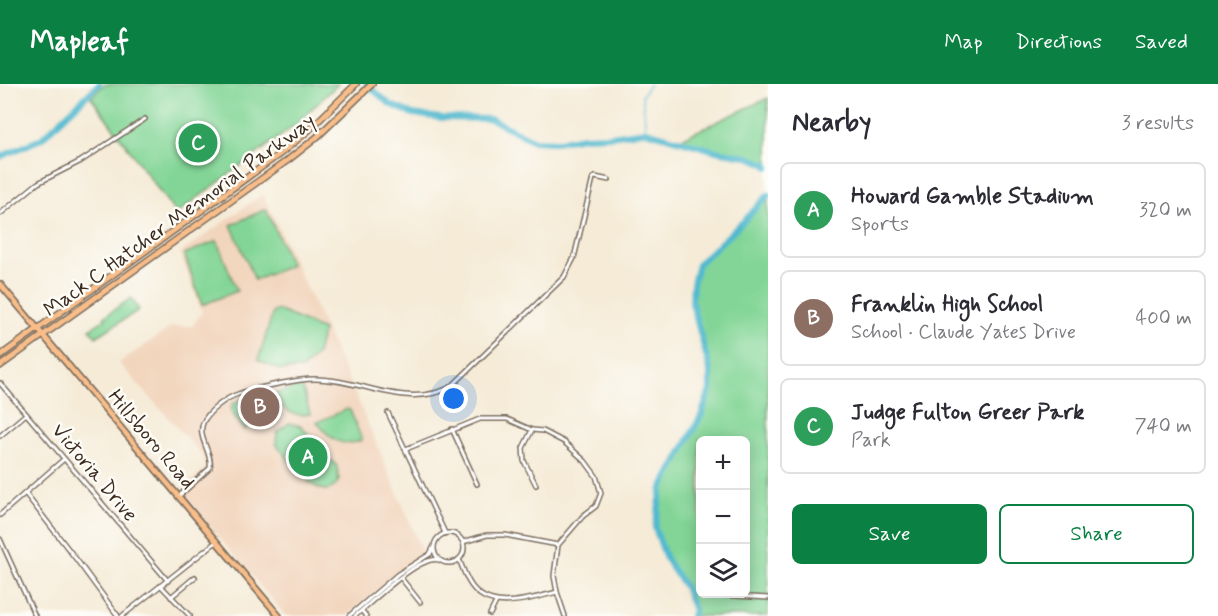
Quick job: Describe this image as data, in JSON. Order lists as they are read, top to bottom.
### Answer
{
  "streets": {
    "highway": ["Mack C Hatcher Memorial Parkway"],
    "main road": ["Hillsboro Road"],
    "street": ["Victoria Drive"]
  },
  "crossings": [
    ["Mack C Hatcher Memorial Parkway", "Hillsboro Road"]
  ],
  "page": {
    "header": "Mapleaf",
    "nav": ["Map", "Directions", "Saved"],
    "heading": ["Nearby", "3 results"],
    "pins": ["C", "B", "A"],
    "list": [
      {
        "mark": "A",
        "name": "Howard Gamble Stadium",
        "note": "Sports",
        "value": "320 m"
      },
      {
        "mark": "B",
        "name": "Franklin High School",
        "note": "School · Claude Yates Drive",
        "value": "400 m"
      },
      {
        "mark": "C",
        "name": "Judge Fulton Greer Park",
        "note": "Park",
        "value": "740 m"
      }
    ],
    "map_buttons": ["+", "−"],
    "buttons": ["Save", "Share"]
  }
}
